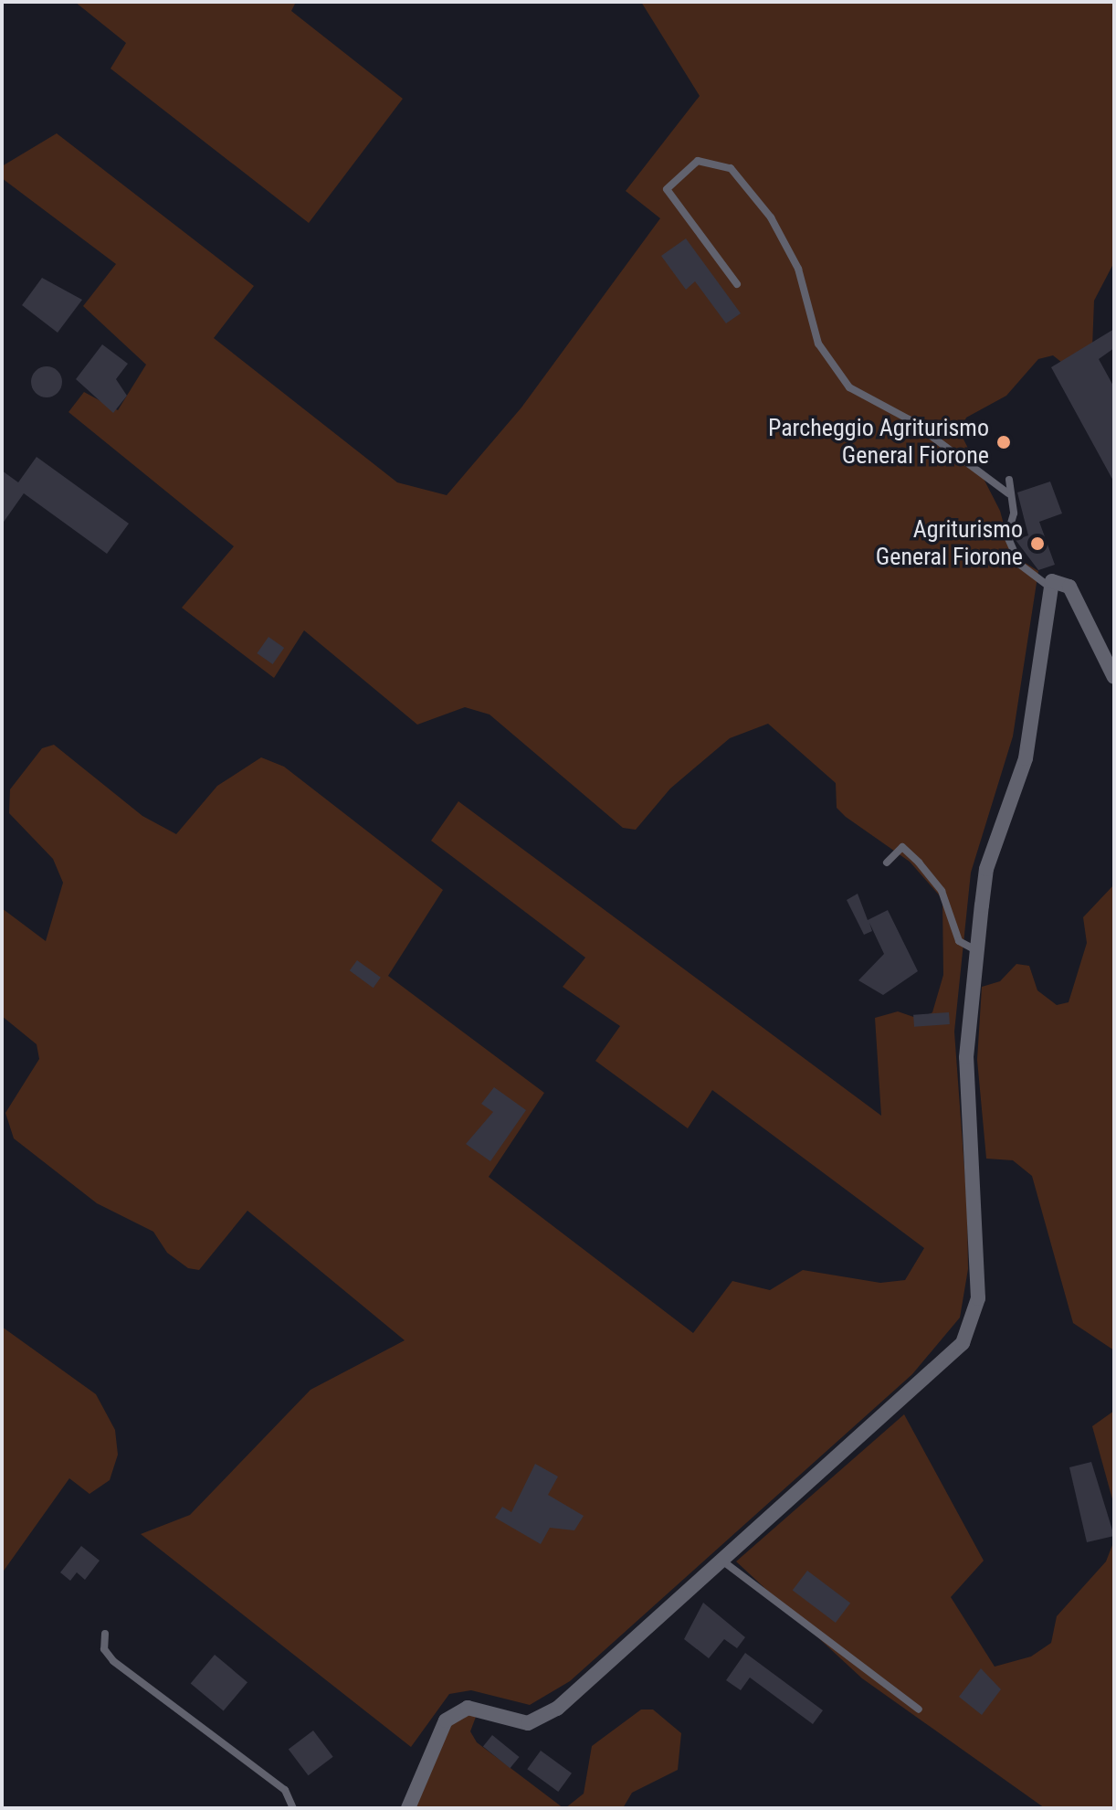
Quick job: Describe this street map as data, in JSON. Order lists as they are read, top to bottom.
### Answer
{
  "places": ["Parcheggio Agriturismo General Fiorone", "Agriturismo General Fiorone"]
}
